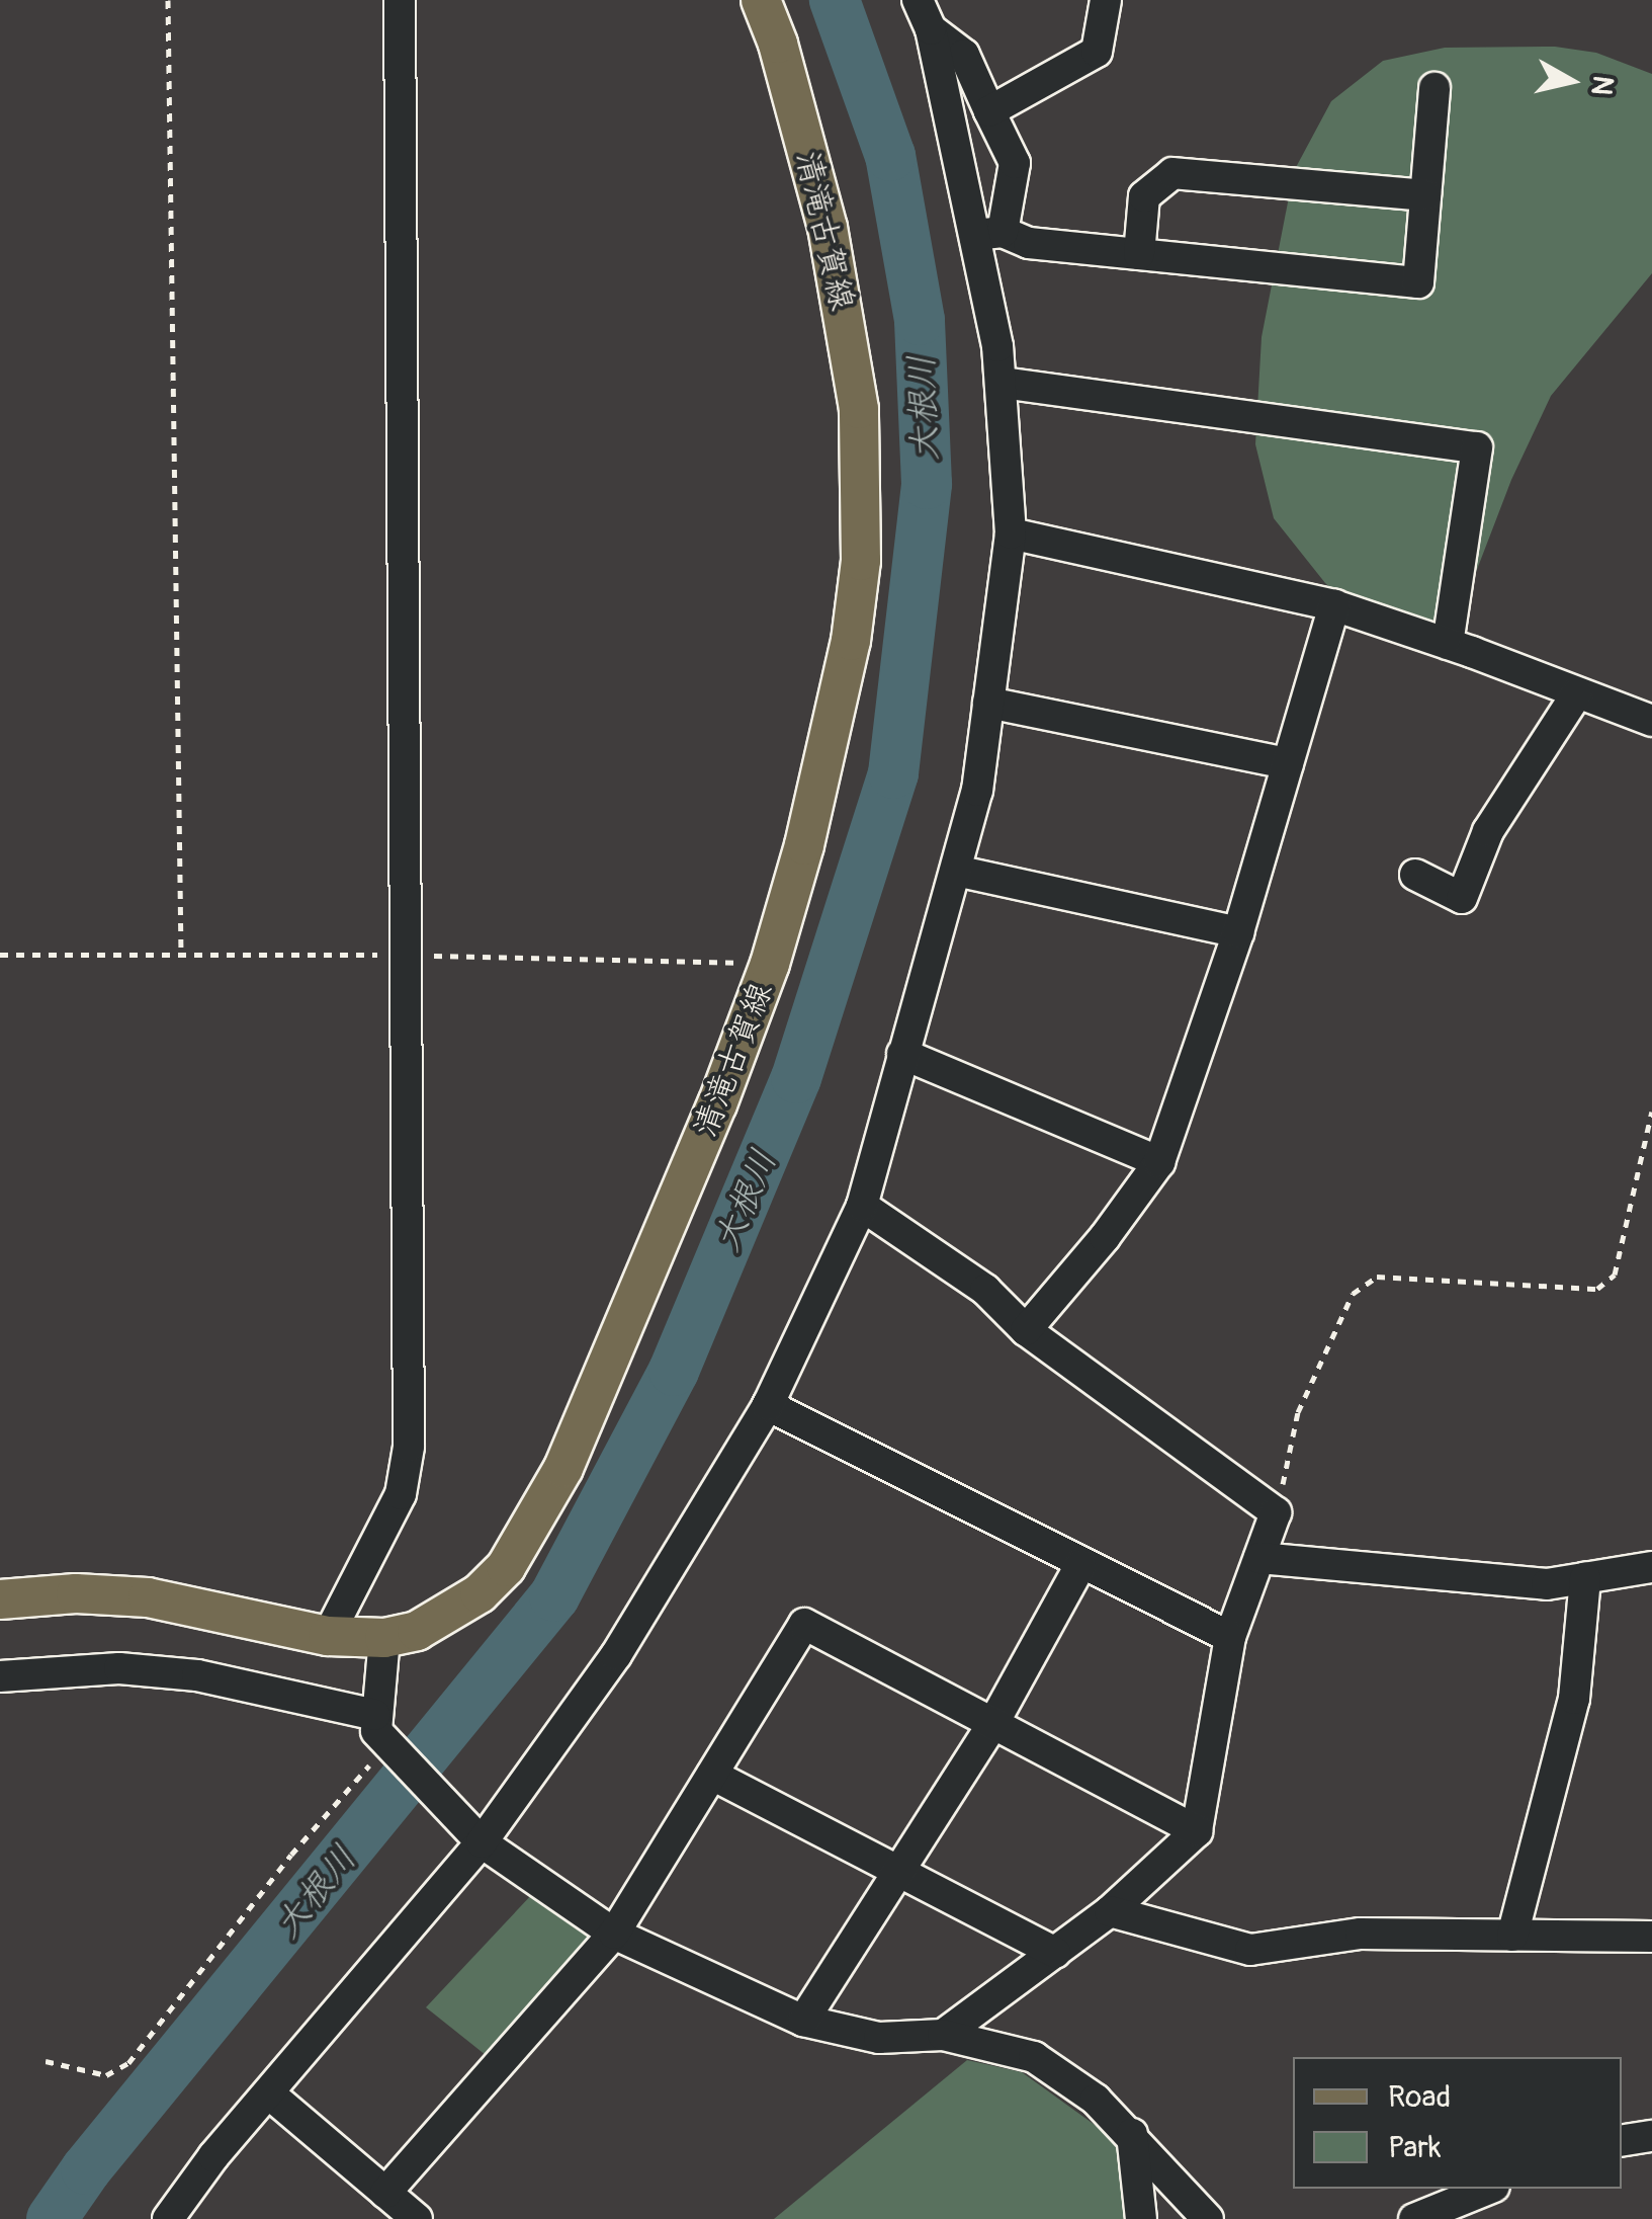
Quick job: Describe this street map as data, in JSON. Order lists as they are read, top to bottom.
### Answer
{
  "streets": {
    "main road": ["清滝古賀線"]
  },
  "water": ["大根川"],
  "legend": ["Road", "Park"],
  "north": "right"
}
